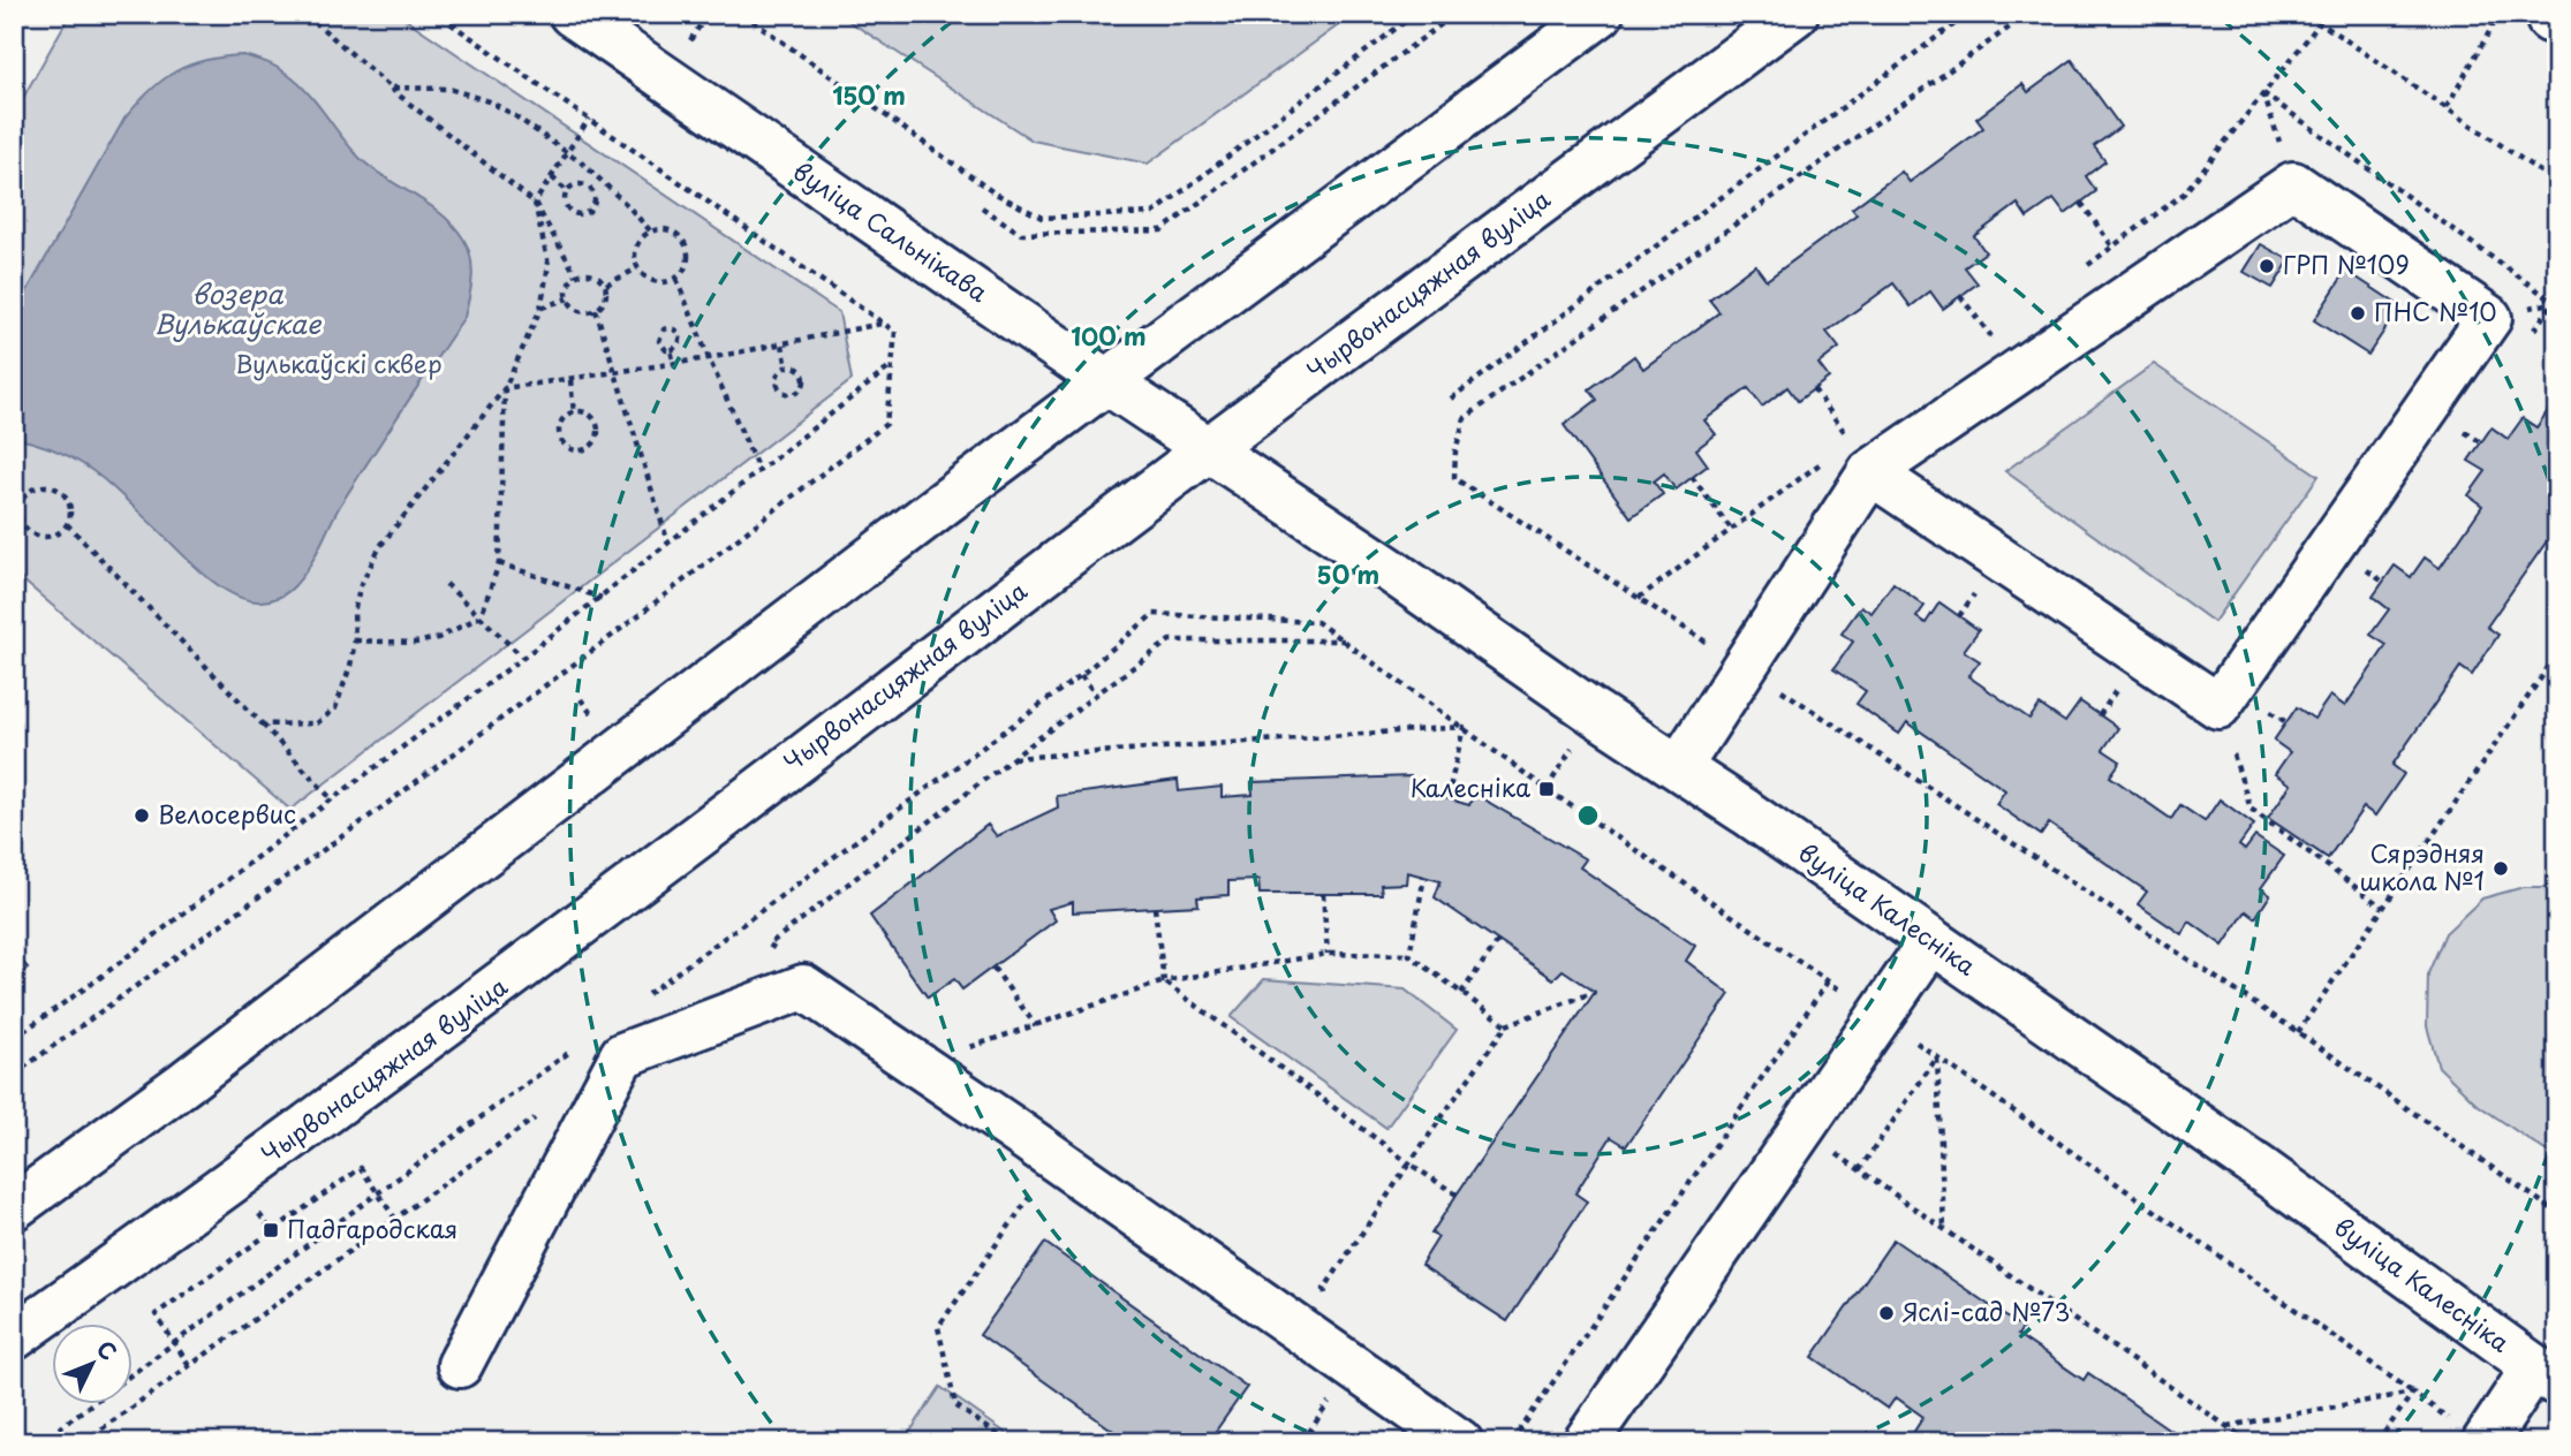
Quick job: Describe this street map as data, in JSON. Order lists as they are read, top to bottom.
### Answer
{
  "streets": {
    "main road": ["вуліца Сальнікава", "Чырвонасцяжная вуліца", "вуліца Калесніка"]
  },
  "crossings": [
    ["вуліца Сальнікава", "Чырвонасцяжная вуліца"],
    ["вуліца Сальнікава", "вуліца Калесніка"],
    ["Чырвонасцяжная вуліца", "вуліца Калесніка"]
  ],
  "water": ["возера Вулькаўскае"],
  "parks": ["Вулькаўскі сквер"],
  "places": {
    "other": [
      "ГРП №109",
      "ПНС №10",
      "Велосервис",
      "Сярэдняя школа №1",
      "Яслі-сад №73"
    ],
    "transit": ["Калесніка", "Падгародская"]
  },
  "north": "top right",
  "rings": ["150 m", "100 m", "50 m"]
}
